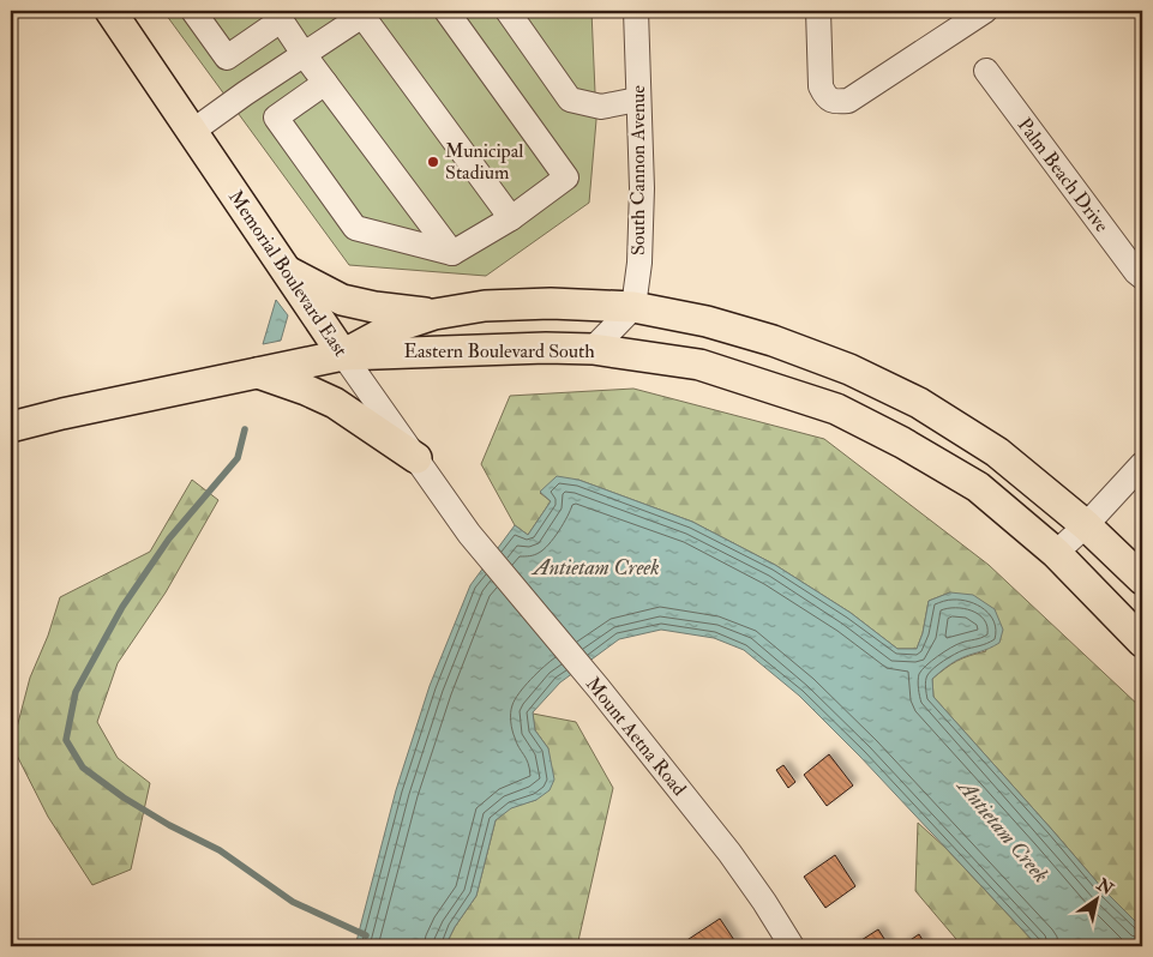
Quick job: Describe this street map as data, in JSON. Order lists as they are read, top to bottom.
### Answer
{
  "streets": {
    "main road": ["Memorial Boulevard East", "Eastern Boulevard South"],
    "street": ["South Cannon Avenue", "Palm Beach Drive", "Mount Aetna Road"]
  },
  "crossings": [
    ["South Cannon Avenue", "Eastern Boulevard South"],
    ["Memorial Boulevard East", "Eastern Boulevard South"],
    ["Memorial Boulevard East", "Mount Aetna Road"]
  ],
  "water": ["Antietam Creek"],
  "places": ["Municipal Stadium"],
  "north": "top right"
}
